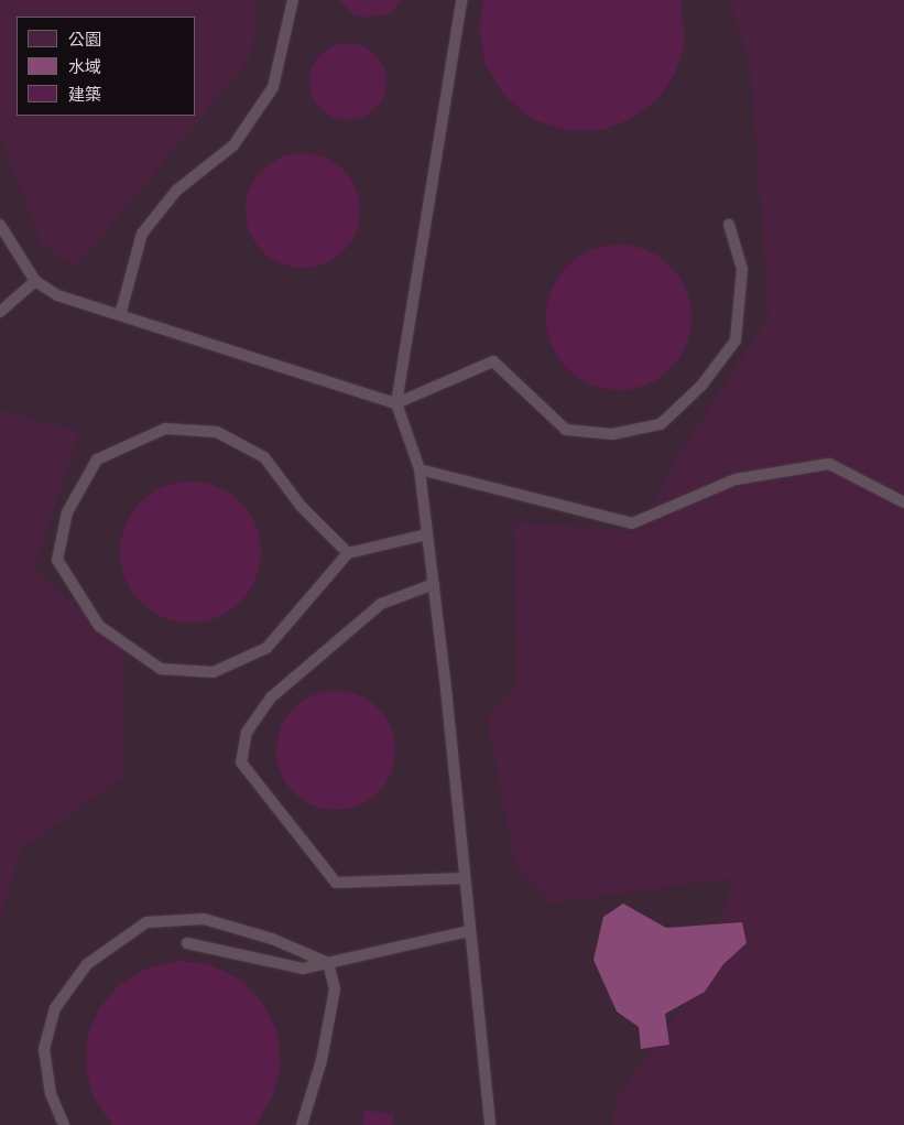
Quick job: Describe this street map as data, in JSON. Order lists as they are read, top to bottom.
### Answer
{
  "legend": ["公園", "水域", "建築"]
}
